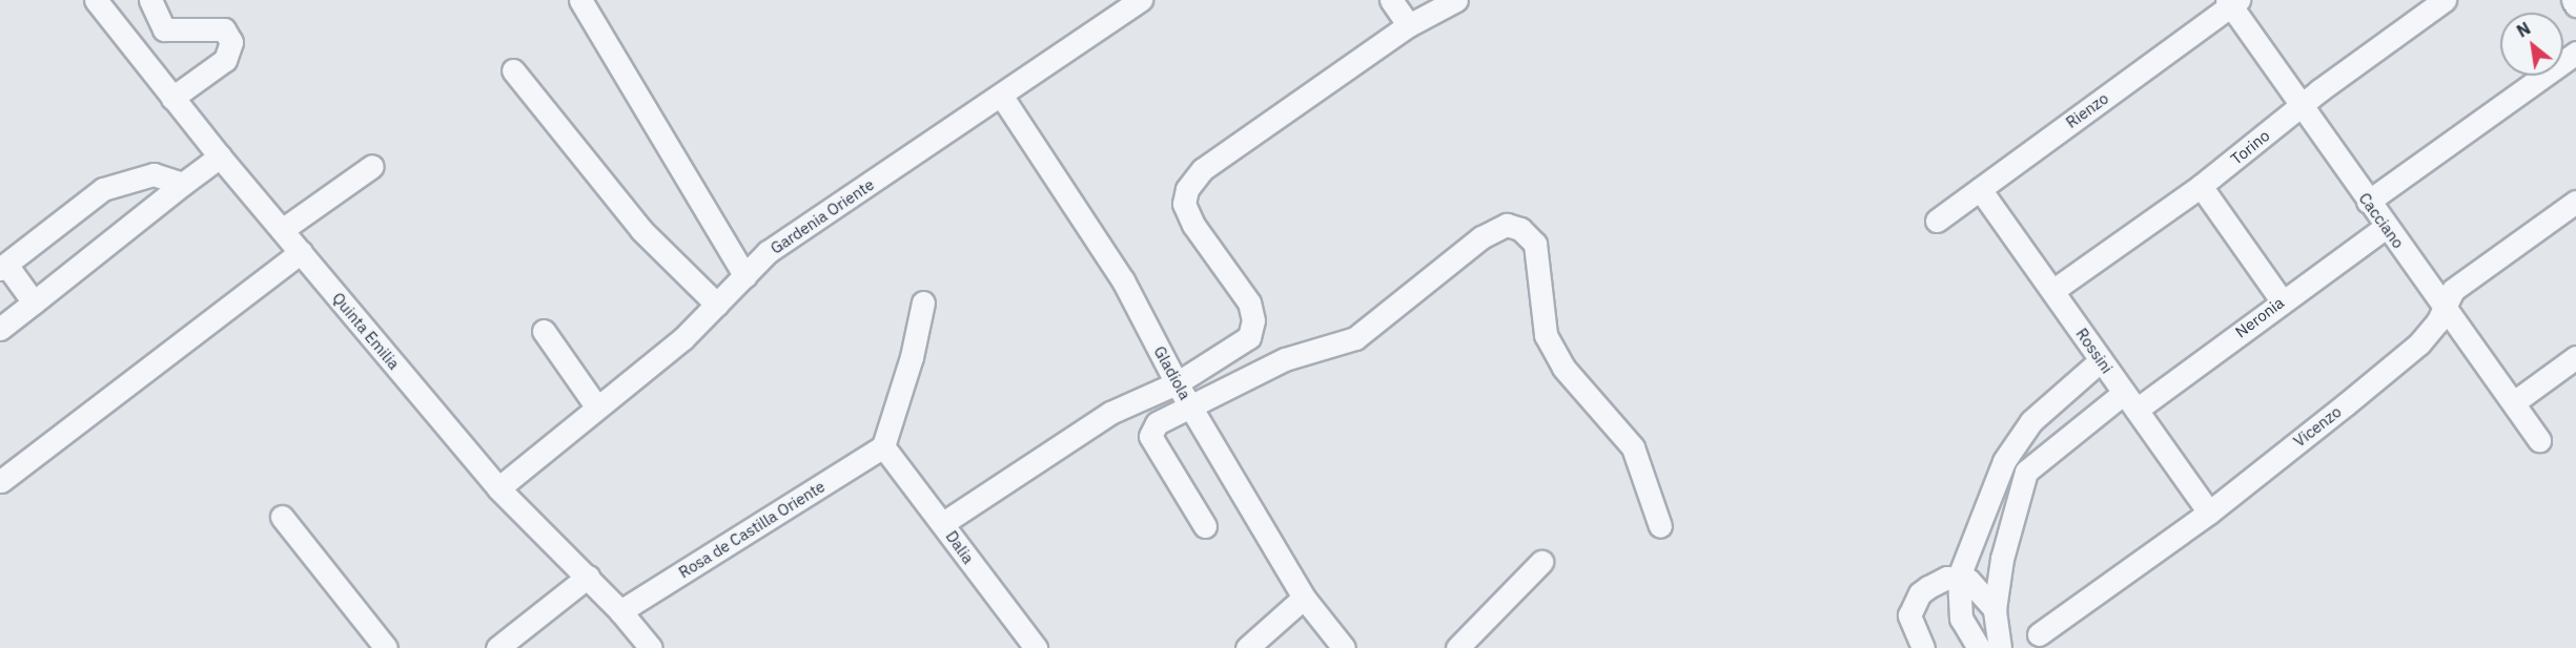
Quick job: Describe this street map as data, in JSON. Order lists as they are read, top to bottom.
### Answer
{
  "streets": {
    "street": [
      "Rienzo",
      "Torino",
      "Gardenia Oriente",
      "Cacciano",
      "Neronia",
      "Quinta Emilia",
      "Rossini",
      "Gladiola",
      "Vicenzo",
      "Rosa de Castilla Oriente",
      "Dalia"
    ]
  },
  "crossings": [
    ["Rienzo", "Cacciano"],
    ["Rienzo", "Rossini"],
    ["Torino", "Cacciano"],
    ["Torino", "Rossini"],
    ["Gardenia Oriente", "Quinta Emilia"],
    ["Gardenia Oriente", "Gladiola"],
    ["Cacciano", "Neronia"],
    ["Cacciano", "Vicenzo"],
    ["Neronia", "Rossini"],
    ["Quinta Emilia", "Rosa de Castilla Oriente"],
    ["Rossini", "Vicenzo"],
    ["Rosa de Castilla Oriente", "Dalia"]
  ],
  "north": "top left"
}
